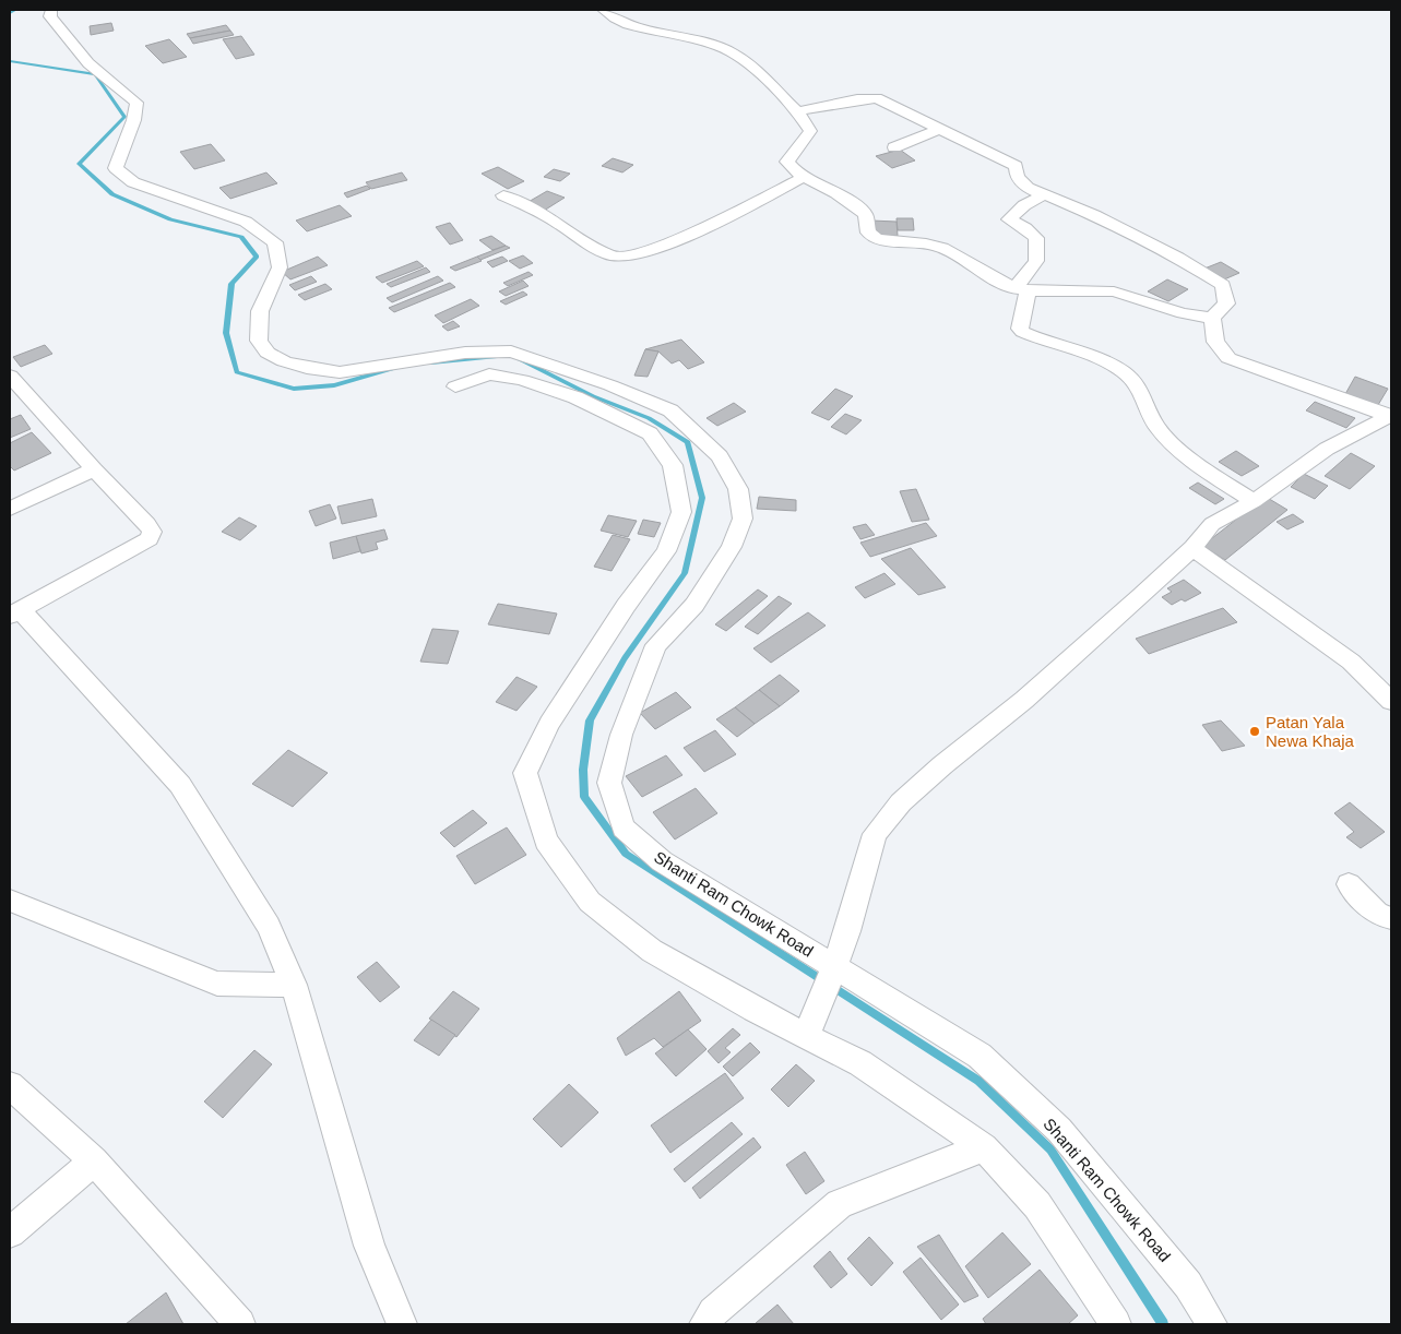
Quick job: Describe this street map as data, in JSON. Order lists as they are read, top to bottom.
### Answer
{
  "streets": {
    "street": ["Shanti Ram Chowk Road"]
  },
  "places": ["Patan Yala Newa Khaja"]
}
